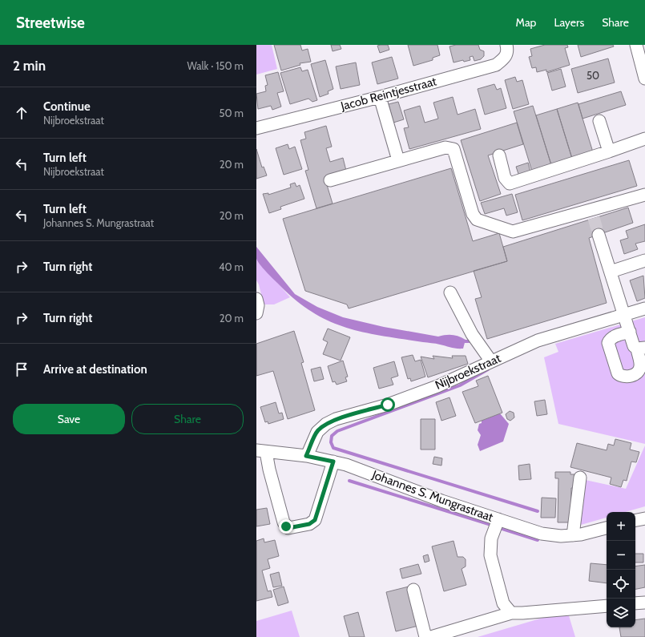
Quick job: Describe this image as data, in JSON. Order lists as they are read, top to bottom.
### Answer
{
  "streets": {
    "street": ["Jacob Reintjesstraat", "Nijbroekstraat", "Johannes S. Mungrastraat"]
  },
  "crossings": [
    ["Nijbroekstraat", "Johannes S. Mungrastraat"]
  ],
  "house_numbers": ["50"],
  "page": {
    "header": "Streetwise",
    "nav": ["Map", "Layers", "Share"],
    "heading": ["2 min", "Walk · 150 m"],
    "list": [
      ["Continue", "Nijbroekstraat", "50 m"],
      ["Turn left", "Nijbroekstraat", "20 m"],
      ["Turn left", "Johannes S. Mungrastraat", "20 m"],
      ["Turn right", "40 m"],
      ["Turn right", "20 m"],
      "Arrive at destination"
    ],
    "buttons": ["Save", "Share"],
    "map_buttons": ["+", "−"]
  }
}
